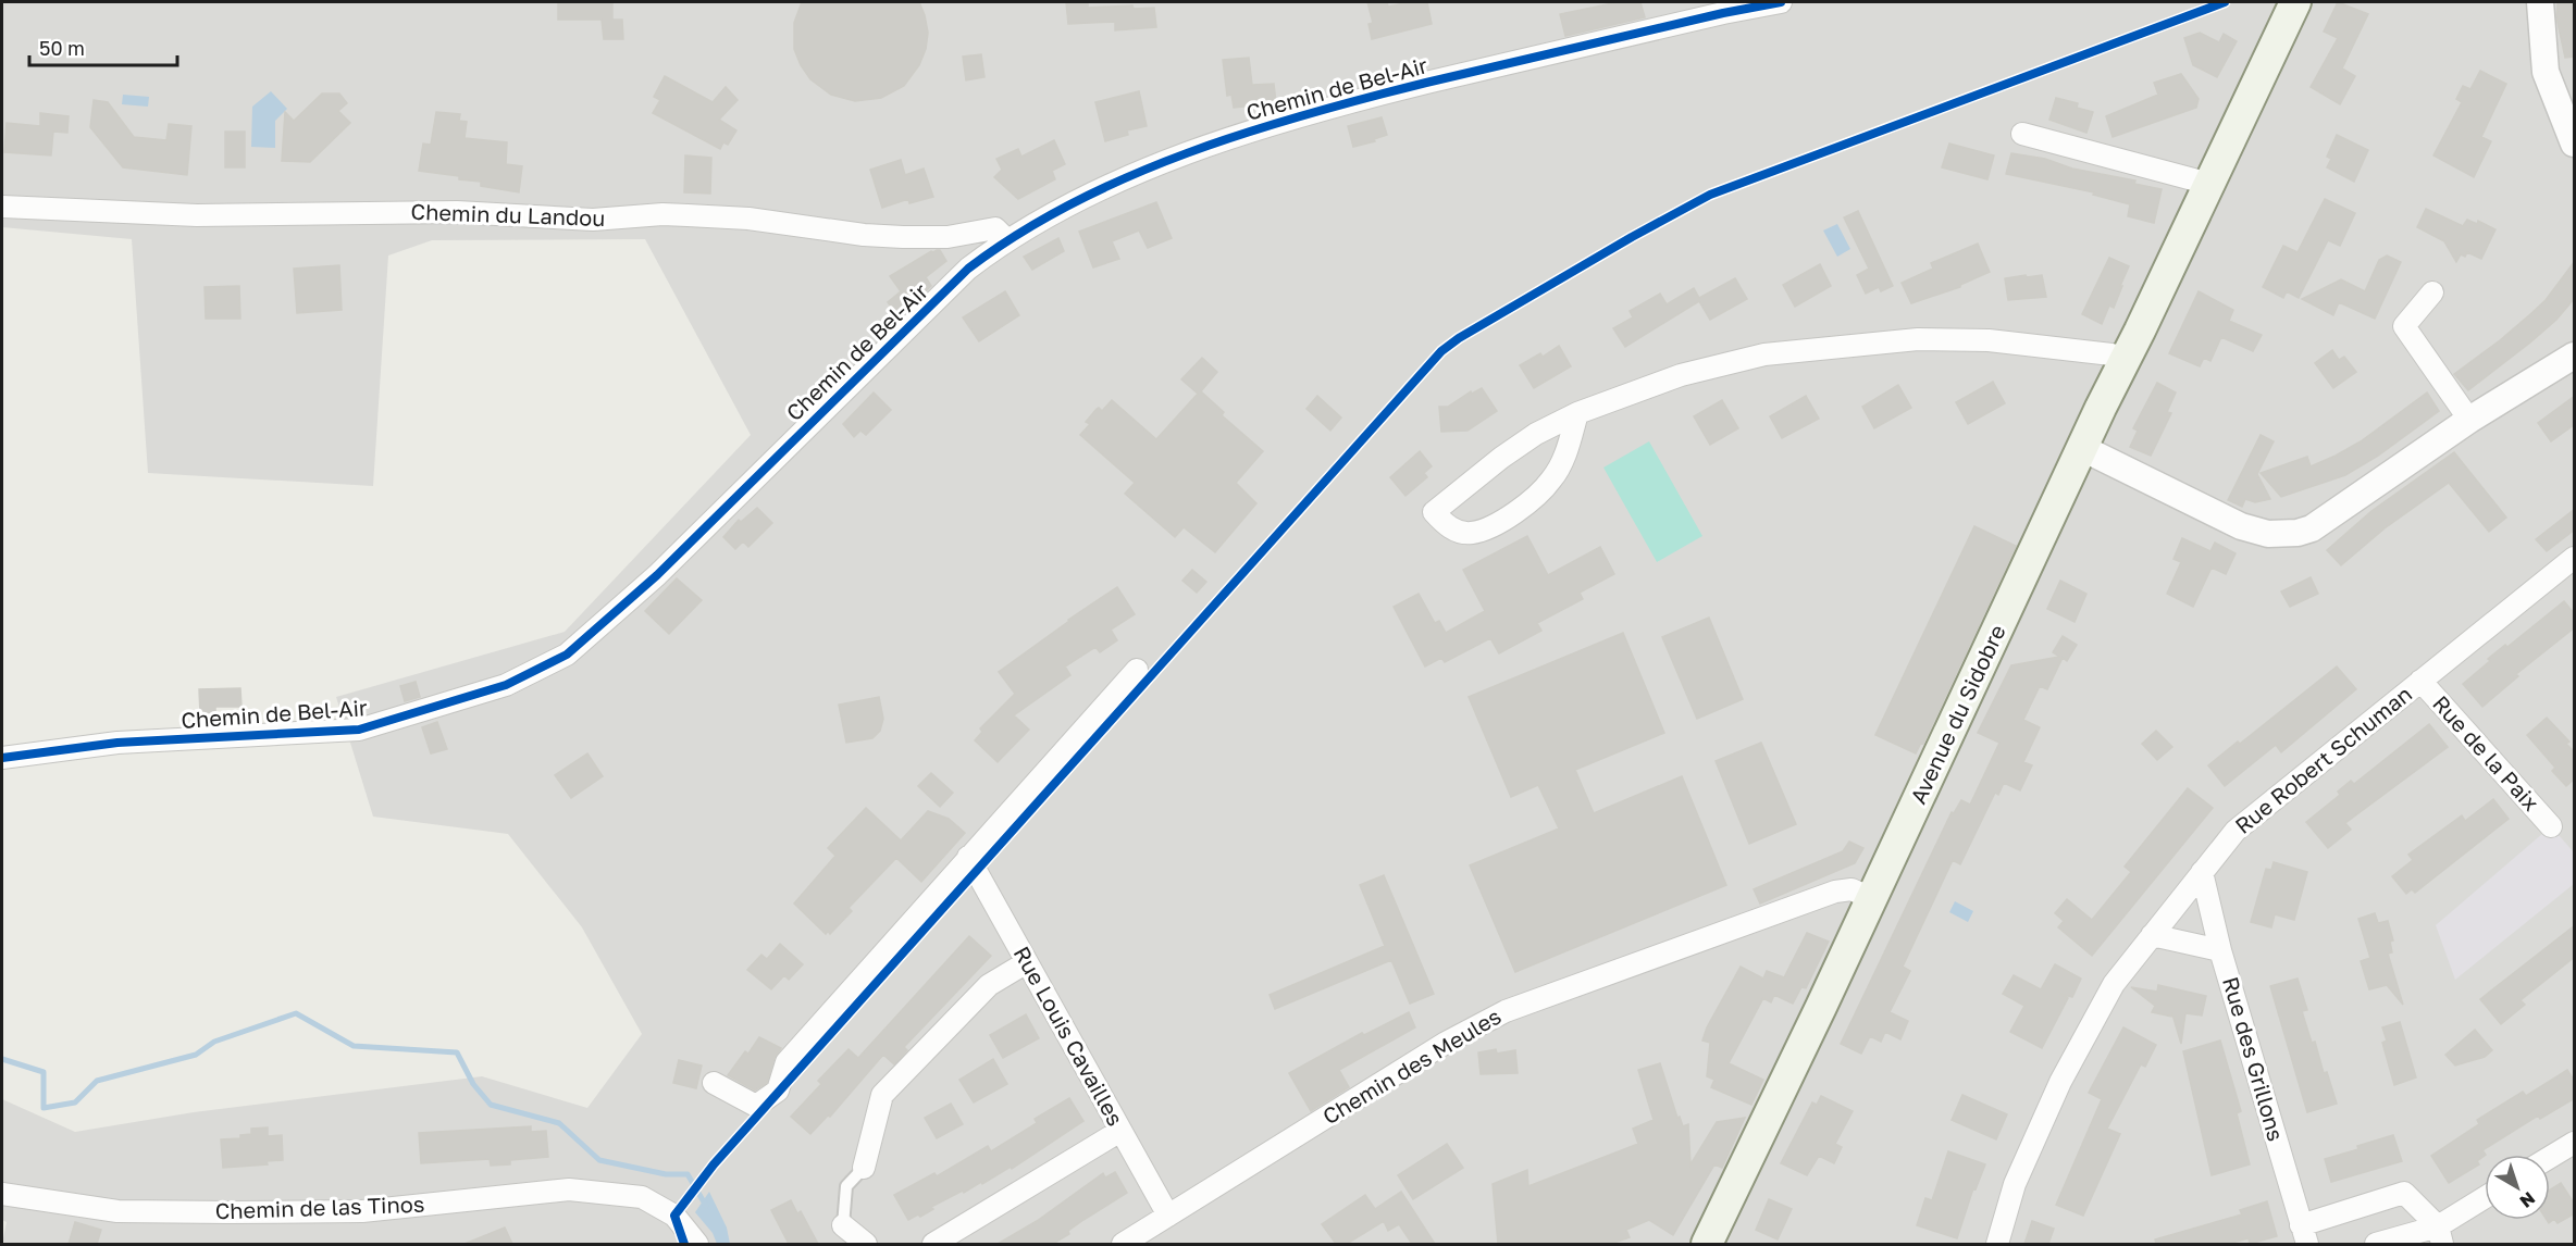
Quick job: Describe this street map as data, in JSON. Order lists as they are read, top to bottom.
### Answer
{
  "streets": {
    "main road": ["Avenue du Sidobre"],
    "street": [
      "Chemin de Bel-Air",
      "Chemin du Landou",
      "Rue de la Paix",
      "Rue Robert Schuman",
      "Rue Louis Cavailles",
      "Rue des Grillons",
      "Chemin des Meules",
      "Chemin de las Tinos"
    ]
  },
  "crossings": [
    ["Chemin de Bel-Air", "Chemin du Landou"],
    ["Avenue du Sidobre", "Chemin des Meules"],
    ["Rue de la Paix", "Rue Robert Schuman"],
    ["Rue Robert Schuman", "Rue des Grillons"],
    ["Rue Louis Cavailles", "Chemin des Meules"]
  ],
  "scale_bar": "50 m",
  "north": "bottom right"
}
